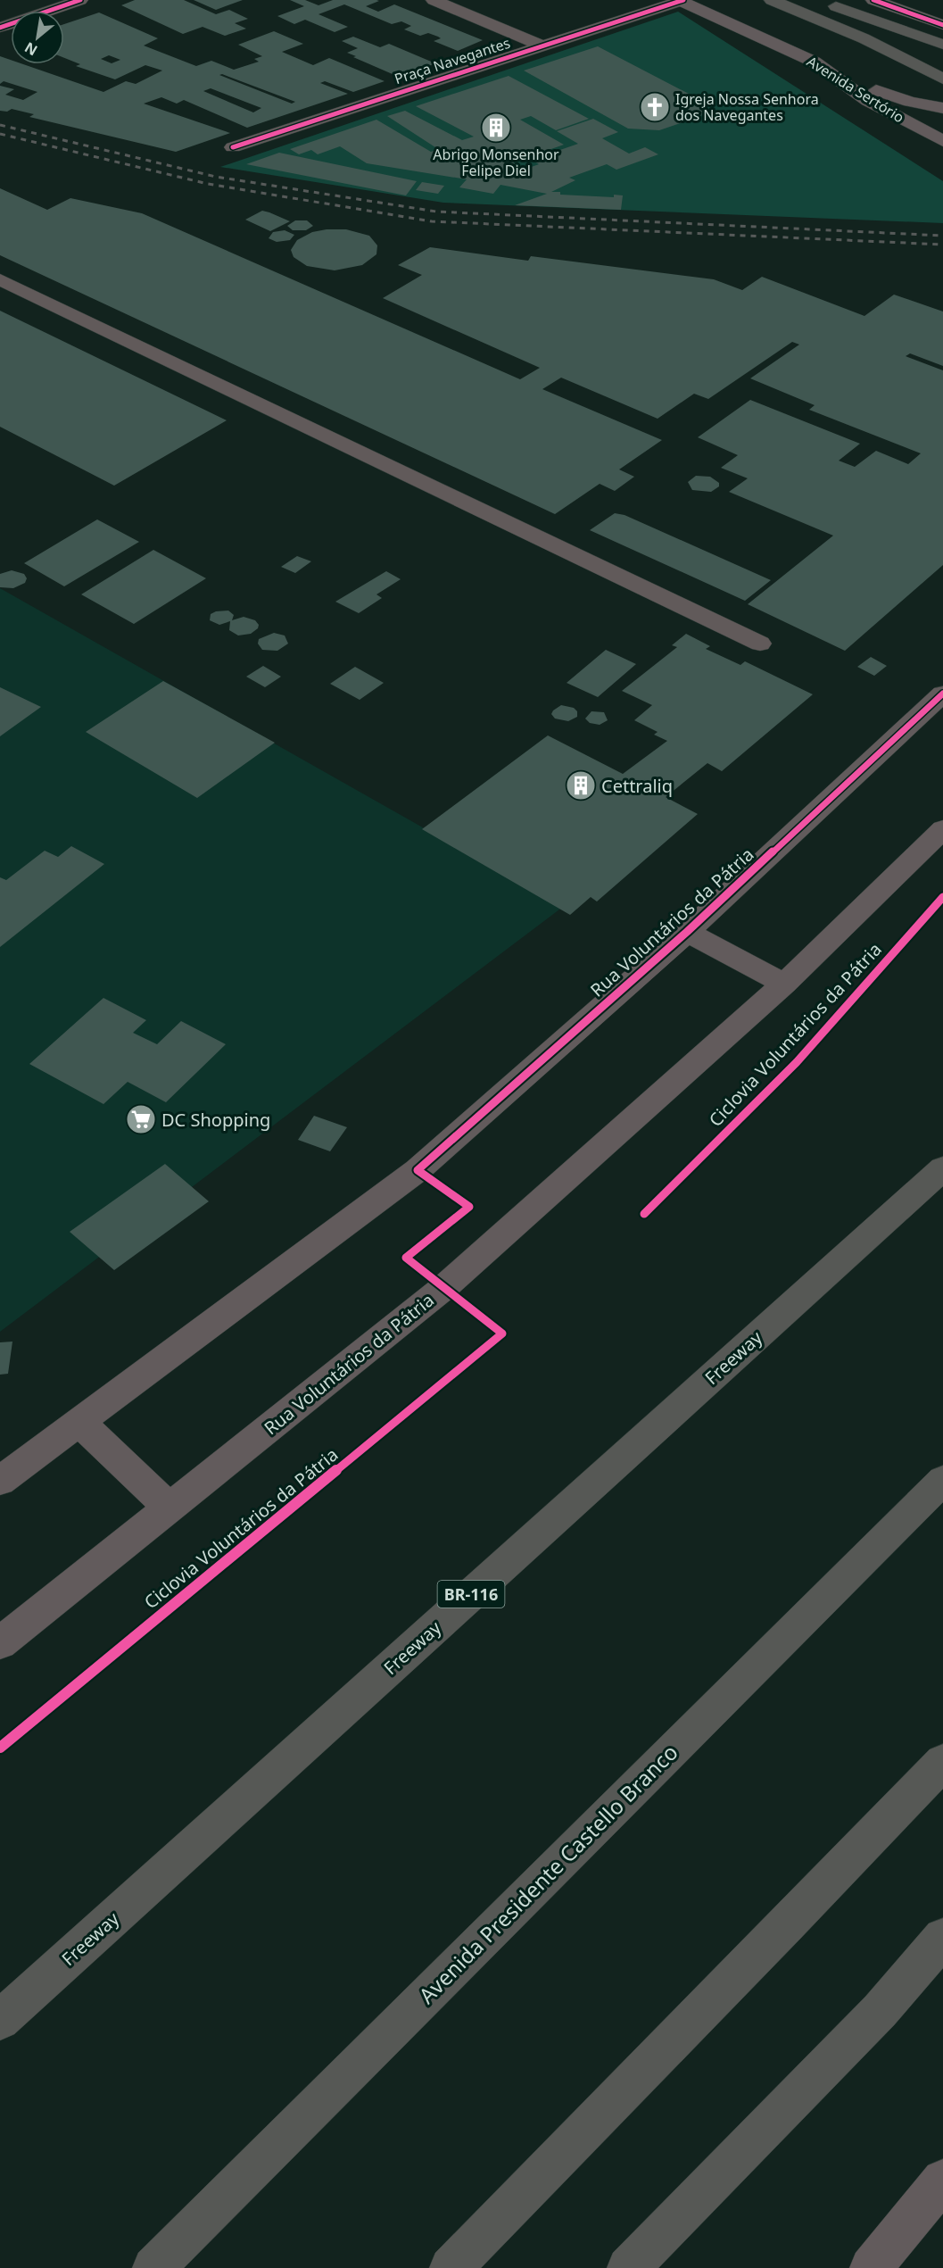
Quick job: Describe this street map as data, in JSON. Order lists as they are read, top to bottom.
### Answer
{
  "streets": {
    "highway": ["Freeway", "BR-116", "Avenida Presidente Castello Branco"],
    "main road": ["Avenida Sertório", "Rua Voluntários da Pátria"],
    "street": ["Praça Navegantes"],
    "cycle path": ["Ciclovia Voluntários da Pátria"]
  },
  "crossings": [
    ["Praça Navegantes", "Avenida Sertório"]
  ],
  "places": {
    "church": ["Igreja Nossa Senhora dos Navegantes"],
    "building": ["Abrigo Monsenhor Felipe Diel", "Cettraliq"],
    "supermarket": ["DC Shopping"]
  },
  "north": "bottom left"
}
